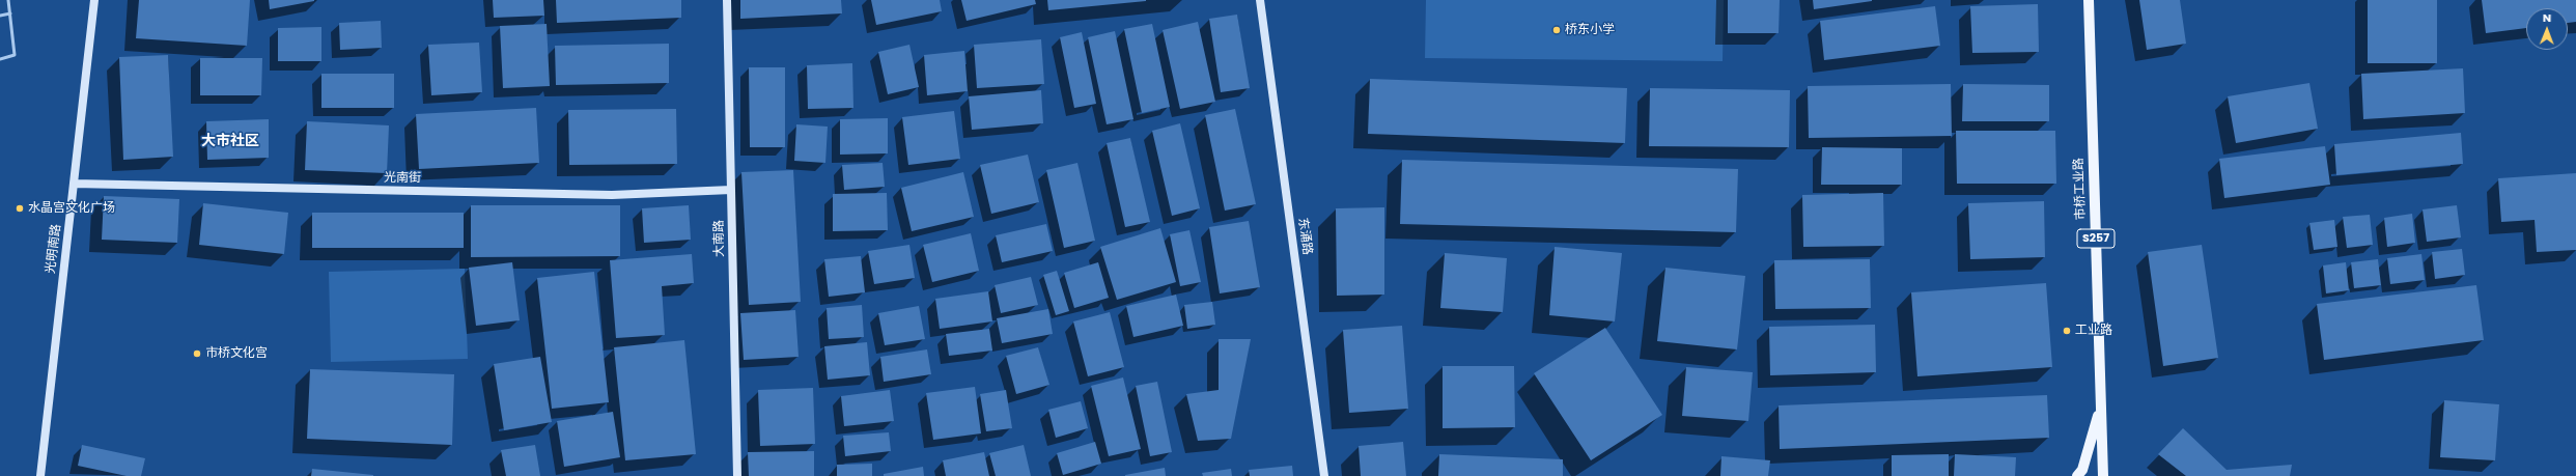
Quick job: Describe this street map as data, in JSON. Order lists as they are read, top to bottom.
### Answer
{
  "streets": {
    "main road": ["市桥工业路", "S257"],
    "street": [
      "光南街",
      "东涌路",
      "大南路",
      "光明南路"
    ]
  },
  "crossings": [
    ["光南街", "大南路"],
    ["光南街", "光明南路"]
  ],
  "districts": ["大市社区"],
  "places": [
    "桥东小学",
    "水晶宫文化广场",
    "工业路",
    "市桥文化宫"
  ],
  "north": "top"
}
